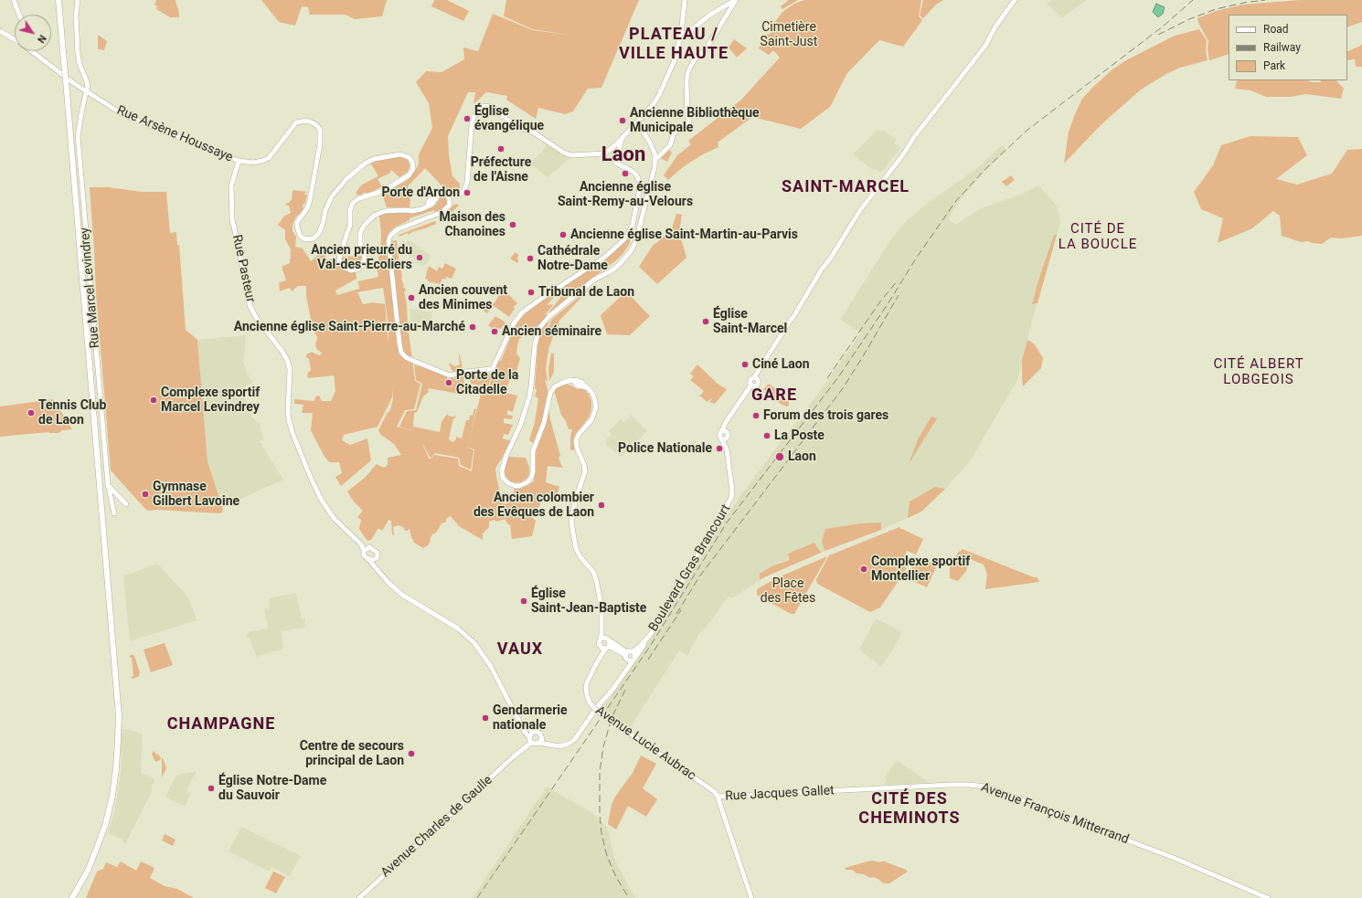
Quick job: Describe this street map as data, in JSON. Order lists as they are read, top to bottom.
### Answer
{
  "streets": {
    "main road": [
      "Rue Arsène Houssaye",
      "Rue Pasteur",
      "Rue Marcel Levindrey",
      "Boulevard Gras Brancourt",
      "Avenue Lucie Aubrac",
      "Rue Jacques Gallet",
      "Avenue François Mitterrand",
      "Avenue Charles de Gaulle"
    ]
  },
  "crossings": [
    ["Rue Arsène Houssaye", "Rue Pasteur"],
    ["Rue Arsène Houssaye", "Rue Marcel Levindrey"],
    ["Avenue Lucie Aubrac", "Rue Jacques Gallet"],
    ["Rue Jacques Gallet", "Avenue François Mitterrand"]
  ],
  "districts": [
    "PLATEAU / VILLE HAUTE",
    "Laon",
    "SAINT-MARCEL",
    "CITÉ DE LA BOUCLE",
    "CITÉ ALBERT LOBGEOIS",
    "GARE",
    "VAUX",
    "CHAMPAGNE",
    "CITÉ DES CHEMINOTS"
  ],
  "parks": ["Cimetière Saint-Just", "Place des Fêtes"],
  "places": [
    "Église évangélique",
    "Ancienne Bibliothèque Municipale",
    "Préfecture de l'Aisne",
    "Ancienne église Saint-Remy-au-Velours",
    "Porte d'Ardon",
    "Maison des Chanoines",
    "Ancienne église Saint-Martin-au-Parvis",
    "Ancien prieuré du Val-des-Ecoliers",
    "Cathédrale Notre-Dame",
    "Tribunal de Laon",
    "Ancien couvent des Minimes",
    "Église Saint-Marcel",
    "Ancienne église Saint-Pierre-au-Marché",
    "Ancien séminaire",
    "Ciné Laon",
    "Porte de la Citadelle",
    "Complexe sportif Marcel Levindrey",
    "Tennis Club de Laon",
    "Forum des trois gares",
    "La Poste",
    "Police Nationale",
    "Laon",
    "Gymnase Gilbert Lavoine",
    "Ancien colombier des Evêques de Laon",
    "Complexe sportif Montellier",
    "Église Saint-Jean-Baptiste",
    "Gendarmerie nationale",
    "Centre de secours principal de Laon",
    "Église Notre-Dame du Sauvoir"
  ],
  "legend": ["Road", "Railway", "Park"],
  "north": "bottom right"
}
